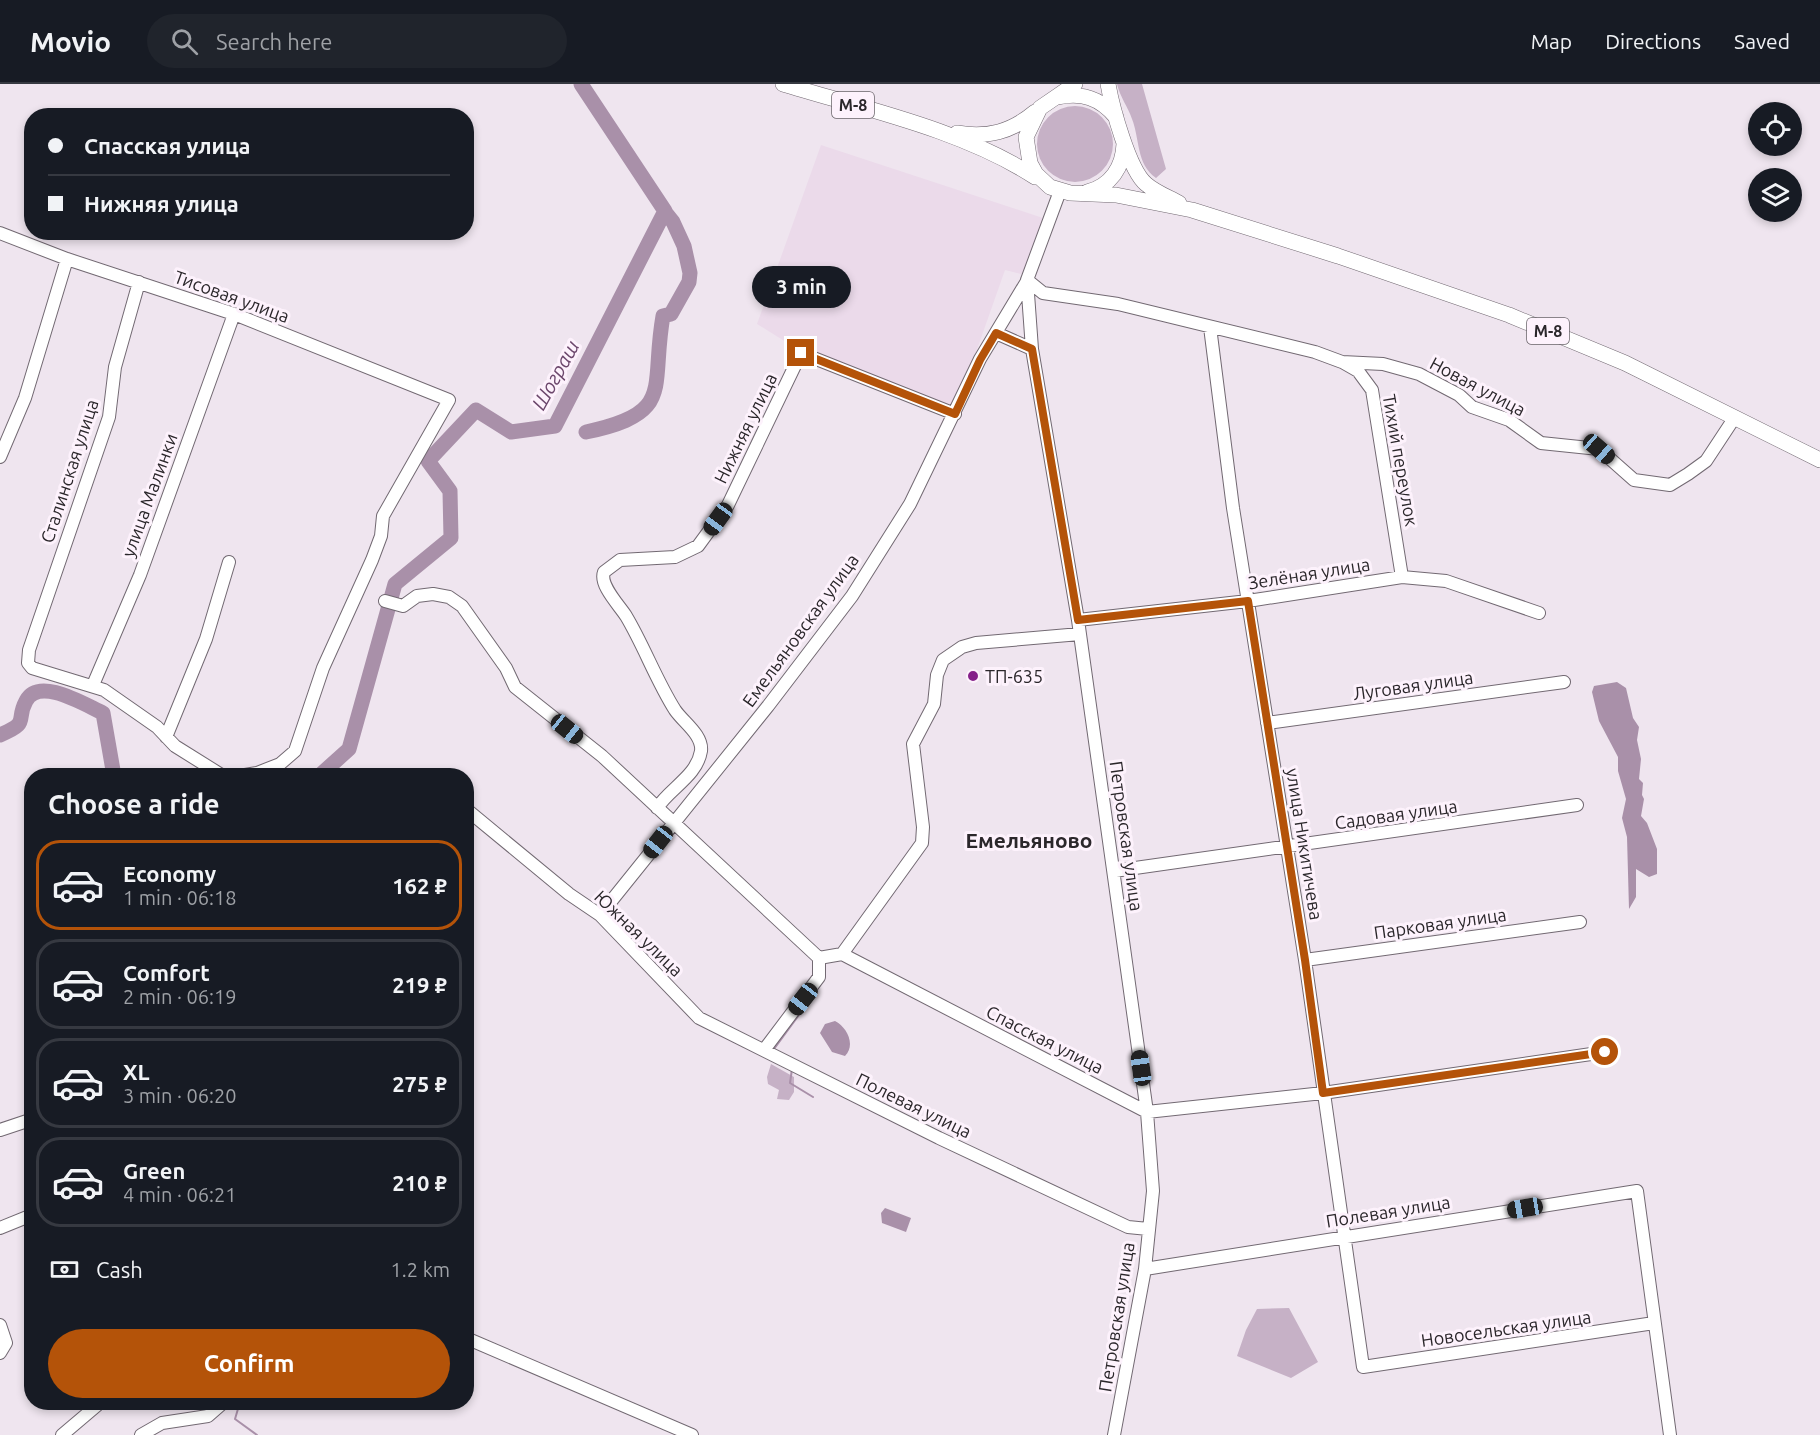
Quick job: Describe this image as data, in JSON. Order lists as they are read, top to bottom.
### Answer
{
  "streets": {
    "main road": ["М-8"],
    "street": [
      "Тисовая улица",
      "Новая улица",
      "Нижняя улица",
      "Тихий переулок",
      "Сталинская улица",
      "улица Малинки",
      "Зелёная улица",
      "Емельяновская улица",
      "Луговая улица",
      "Садовая улица",
      "Петровская улица",
      "улица Никитичева",
      "Парковая улица",
      "Южная улица",
      "Спасская улица",
      "Полевая улица",
      "Новосельская улица"
    ]
  },
  "crossings": [
    ["М-8", "Новая улица"],
    ["М-8", "Петровская улица"],
    ["Тисовая улица", "Сталинская улица"],
    ["Тисовая улица", "улица Малинки"],
    ["Новая улица", "Тихий переулок"],
    ["Новая улица", "Емельяновская улица"],
    ["Новая улица", "Петровская улица"],
    ["Новая улица", "улица Никитичева"],
    ["Нижняя улица", "Емельяновская улица"],
    ["Тихий переулок", "Зелёная улица"],
    ["Сталинская улица", "улица Малинки"],
    ["Зелёная улица", "Петровская улица"],
    ["Зелёная улица", "улица Никитичева"],
    ["Емельяновская улица", "Петровская улица"],
    ["Емельяновская улица", "Южная улица"],
    ["Луговая улица", "улица Никитичева"],
    ["Садовая улица", "Петровская улица"],
    ["Садовая улица", "улица Никитичева"],
    ["Петровская улица", "Спасская улица"],
    ["Петровская улица", "Полевая улица"],
    ["улица Никитичева", "Парковая улица"],
    ["улица Никитичева", "Полевая улица"],
    ["улица Никитичева", "Новосельская улица"],
    ["Южная улица", "Полевая улица"],
    ["Полевая улица", "Новосельская улица"]
  ],
  "districts": ["Емельяново"],
  "water": ["Шограш"],
  "places": ["ТП-635"],
  "page": {
    "header": "Movio",
    "search": "Search here",
    "nav": ["Map", "Directions", "Saved"],
    "banner": ["Спасская улица", "Нижняя улица"],
    "bubble": "3 min",
    "heading": "Choose a ride",
    "list": [
      {
        "name": "Economy",
        "note": "1 min · 06:18",
        "value": "162 ₽"
      },
      {
        "name": "Comfort",
        "note": "2 min · 06:19",
        "value": "219 ₽"
      },
      {
        "name": "XL",
        "note": "3 min · 06:20",
        "value": "275 ₽"
      },
      {
        "name": "Green",
        "note": "4 min · 06:21",
        "value": "210 ₽"
      }
    ],
    "pay": ["Cash", "1.2 km"],
    "buttons": "Confirm"
  }
}
